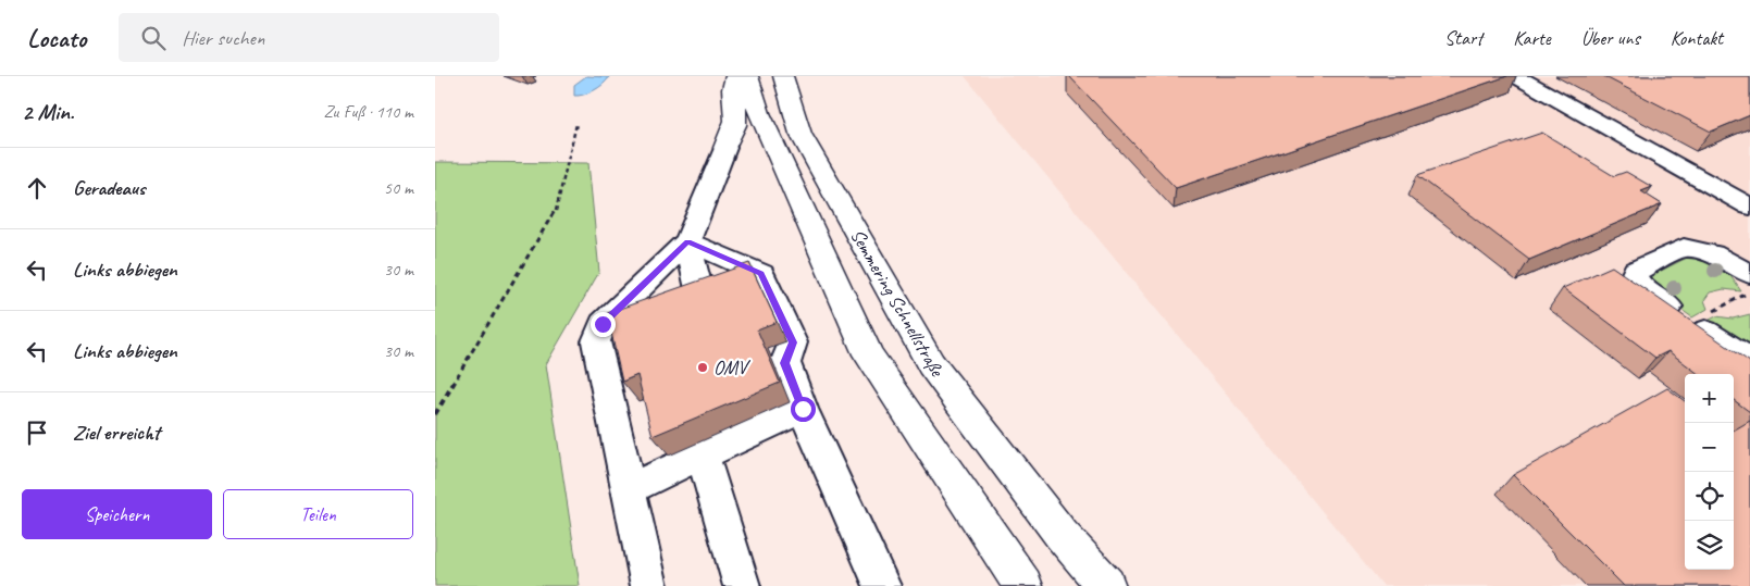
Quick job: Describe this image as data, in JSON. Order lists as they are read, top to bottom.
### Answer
{
  "streets": {
    "highway": ["Semmering Schnellstraße"]
  },
  "places": ["OMV"],
  "page": {
    "header": "Locato",
    "search": "Hier suchen",
    "nav": [
      "Start",
      "Karte",
      "Über uns",
      "Kontakt"
    ],
    "heading": ["2 Min.", "Zu Fuß · 110 m"],
    "list": [
      ["Geradeaus", "50 m"],
      ["Links abbiegen", "30 m"],
      ["Links abbiegen", "30 m"],
      "Ziel erreicht"
    ],
    "map_buttons": ["+", "−"],
    "buttons": ["Speichern", "Teilen"]
  }
}
